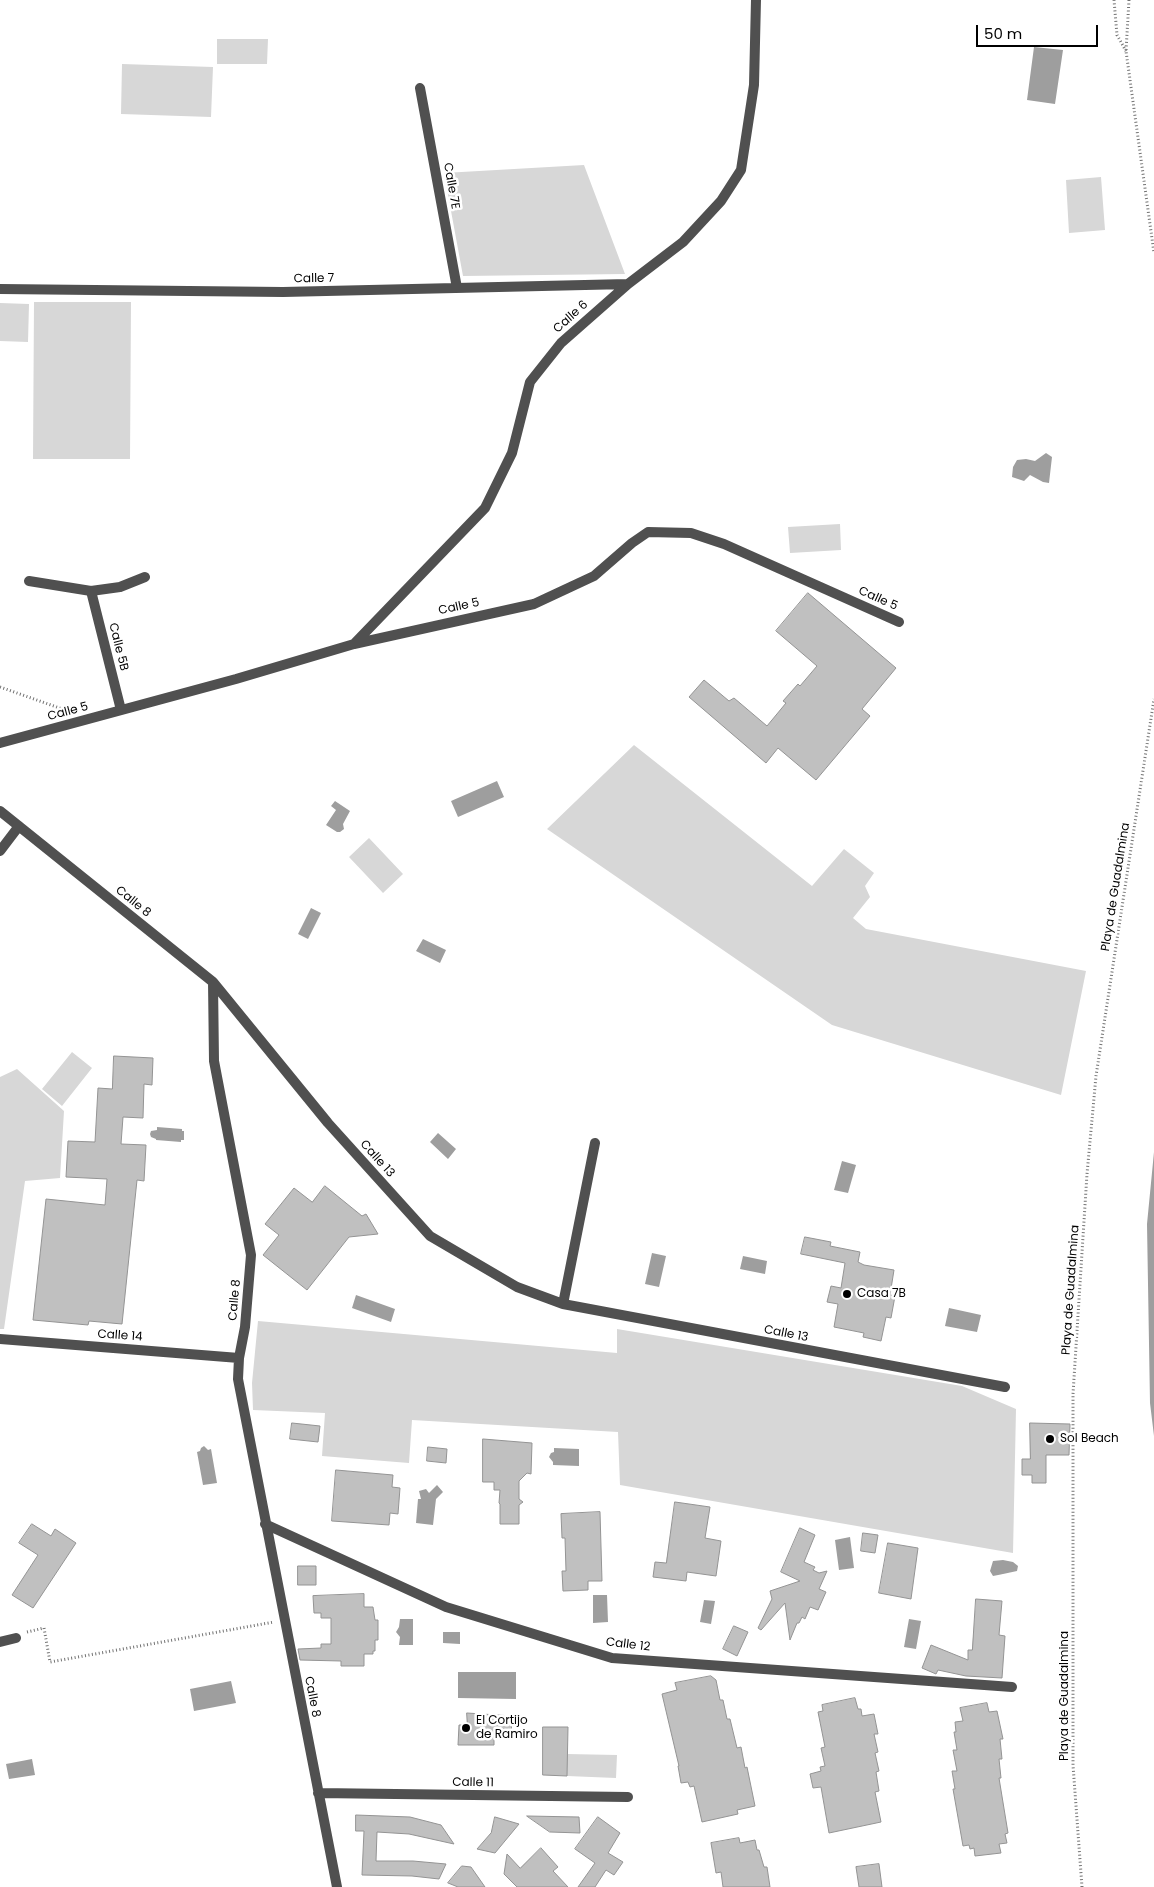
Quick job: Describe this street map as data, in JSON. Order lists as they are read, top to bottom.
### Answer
{
  "streets": {
    "street": [
      "Calle 7E",
      "Calle 7",
      "Calle 6",
      "Calle 5",
      "Calle 5B",
      "Calle 8",
      "Calle 13",
      "Calle 14",
      "Calle 12",
      "Calle 11"
    ],
    "path": ["Playa de Guadalmina"]
  },
  "crossings": [
    ["Calle 7E", "Calle 7"],
    ["Calle 7", "Calle 6"],
    ["Calle 6", "Calle 5"],
    ["Calle 5", "Calle 5B"],
    ["Calle 8", "Calle 13"],
    ["Calle 8", "Calle 14"],
    ["Calle 8", "Calle 12"],
    ["Calle 8", "Calle 11"]
  ],
  "places": ["Casa 7B", "Sol Beach", "El Cortijo de Ramiro"],
  "scale_bar": "50 m"
}
